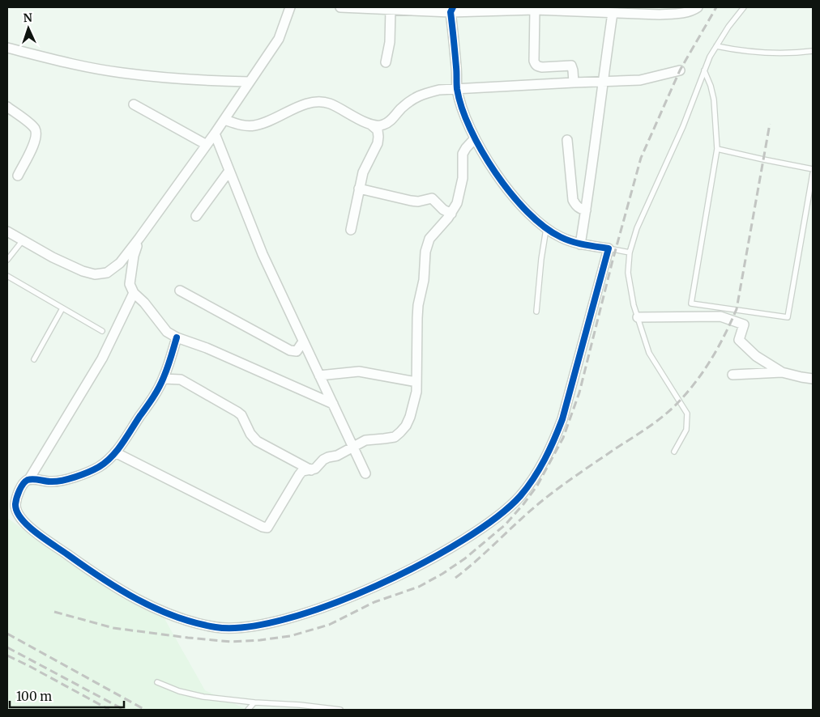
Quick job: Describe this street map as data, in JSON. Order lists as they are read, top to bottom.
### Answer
{
  "scale_bar": "100 m",
  "north": "top"
}
